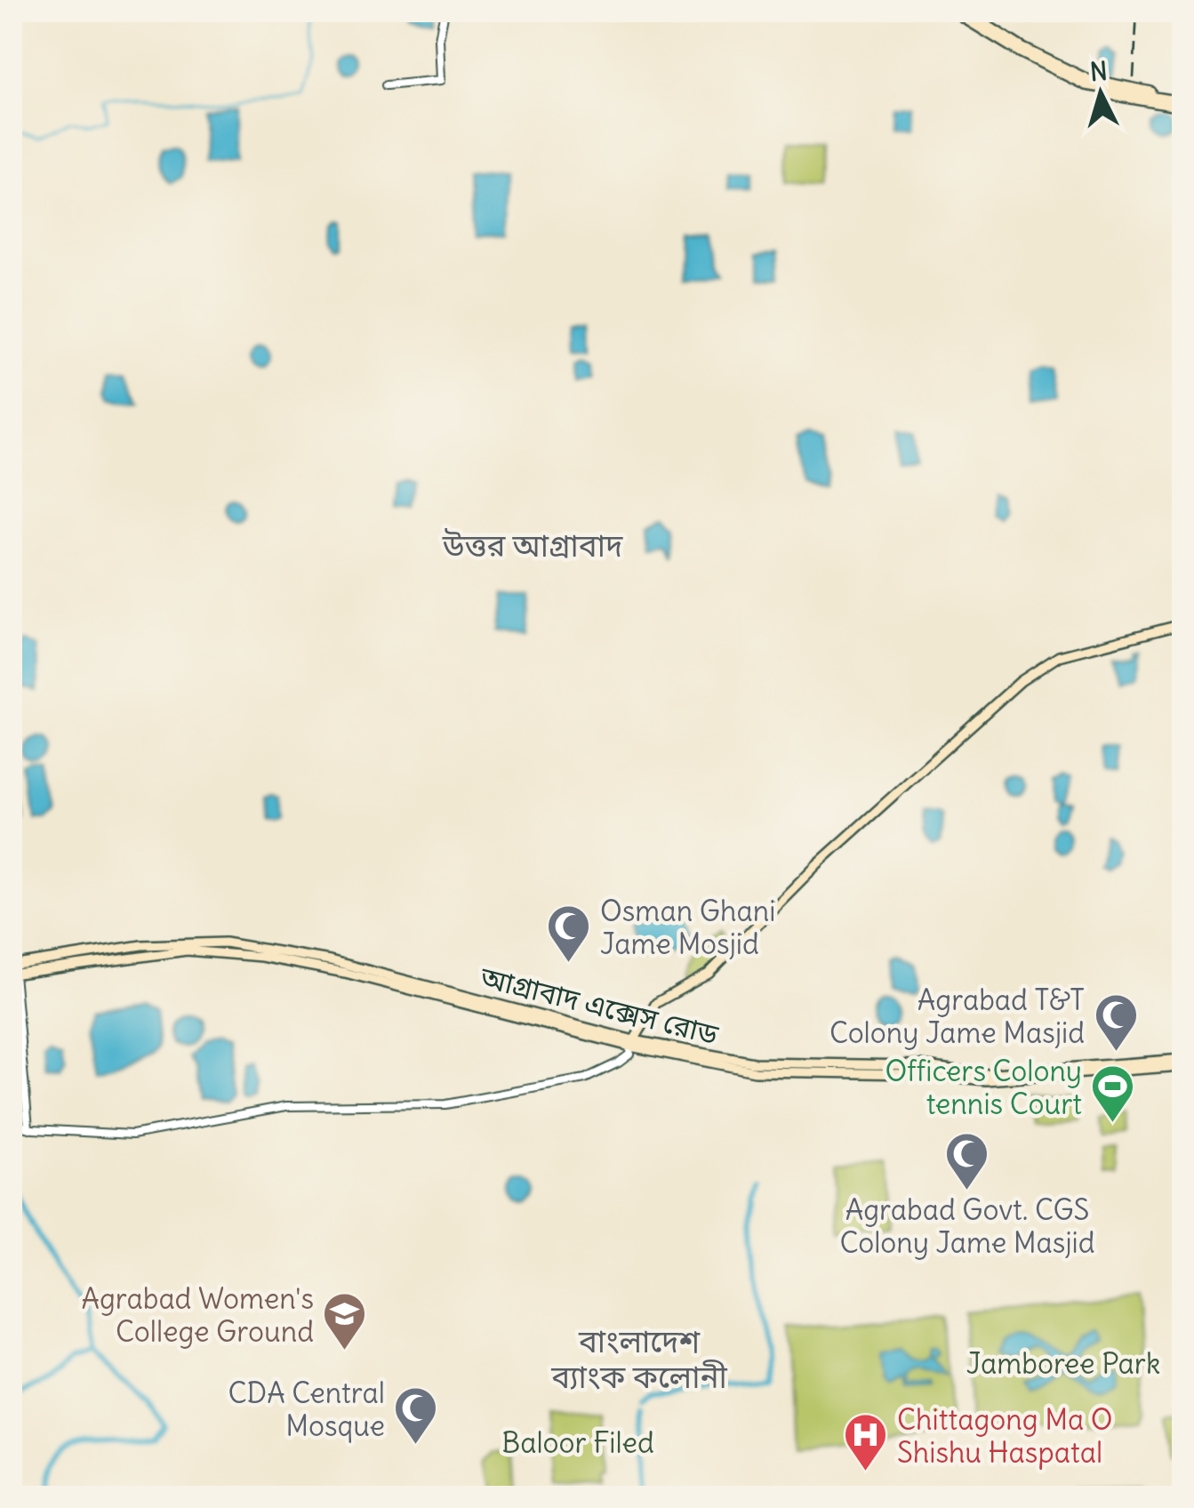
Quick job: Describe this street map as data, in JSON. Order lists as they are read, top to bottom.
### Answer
{
  "streets": {
    "main road": ["আগ্রাবাদ এক্সেস রোড"]
  },
  "districts": ["উত্তর আগ্রাবাদ", "বাংলাদেশ ব্যাংক কলোনী"],
  "parks": ["Jamboree Park", "Baloor Filed"],
  "places": {
    "mosque": [
      "Osman Ghani Jame Mosjid",
      "Agrabad T&T Colony Jame Masjid",
      "Agrabad Govt. CGS Colony Jame Masjid",
      "CDA Central Mosque"
    ],
    "sports": ["Officers Colony tennis Court"],
    "school or university": ["Agrabad Women's College Ground"],
    "hospital": ["Chittagong Ma O Shishu Haspatal"]
  },
  "north": "top"
}
